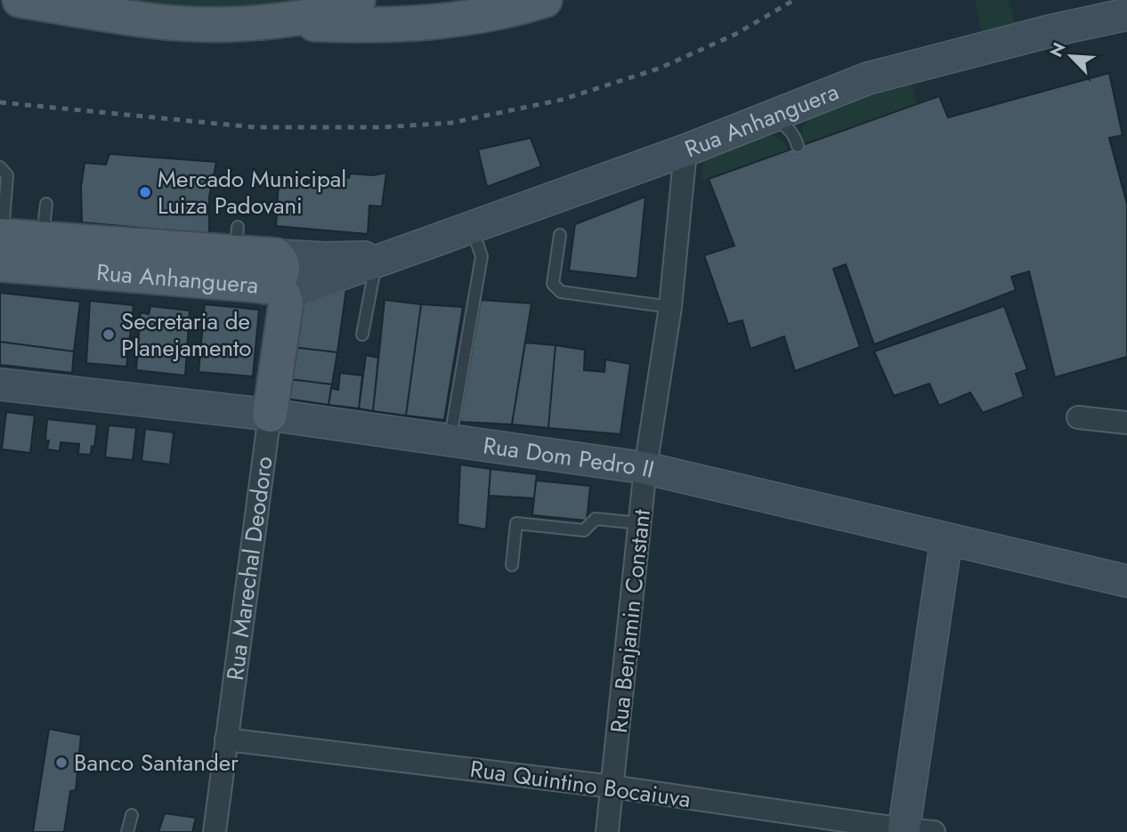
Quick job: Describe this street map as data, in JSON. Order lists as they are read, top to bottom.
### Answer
{
  "streets": {
    "main road": ["Rua Anhanguera", "Rua Dom Pedro II", "Rua Marechal Deodoro"],
    "street": ["Rua Benjamin Constant", "Rua Quintino Bocaiuva"]
  },
  "crossings": [
    ["Rua Anhanguera", "Rua Marechal Deodoro"],
    ["Rua Anhanguera", "Rua Benjamin Constant"],
    ["Rua Dom Pedro II", "Rua Marechal Deodoro"],
    ["Rua Dom Pedro II", "Rua Benjamin Constant"],
    ["Rua Marechal Deodoro", "Rua Quintino Bocaiuva"],
    ["Rua Benjamin Constant", "Rua Quintino Bocaiuva"]
  ],
  "places": ["Mercado Municipal Luiza Padovani", "Secretaria de Planejamento", "Banco Santander"],
  "north": "top left"
}
